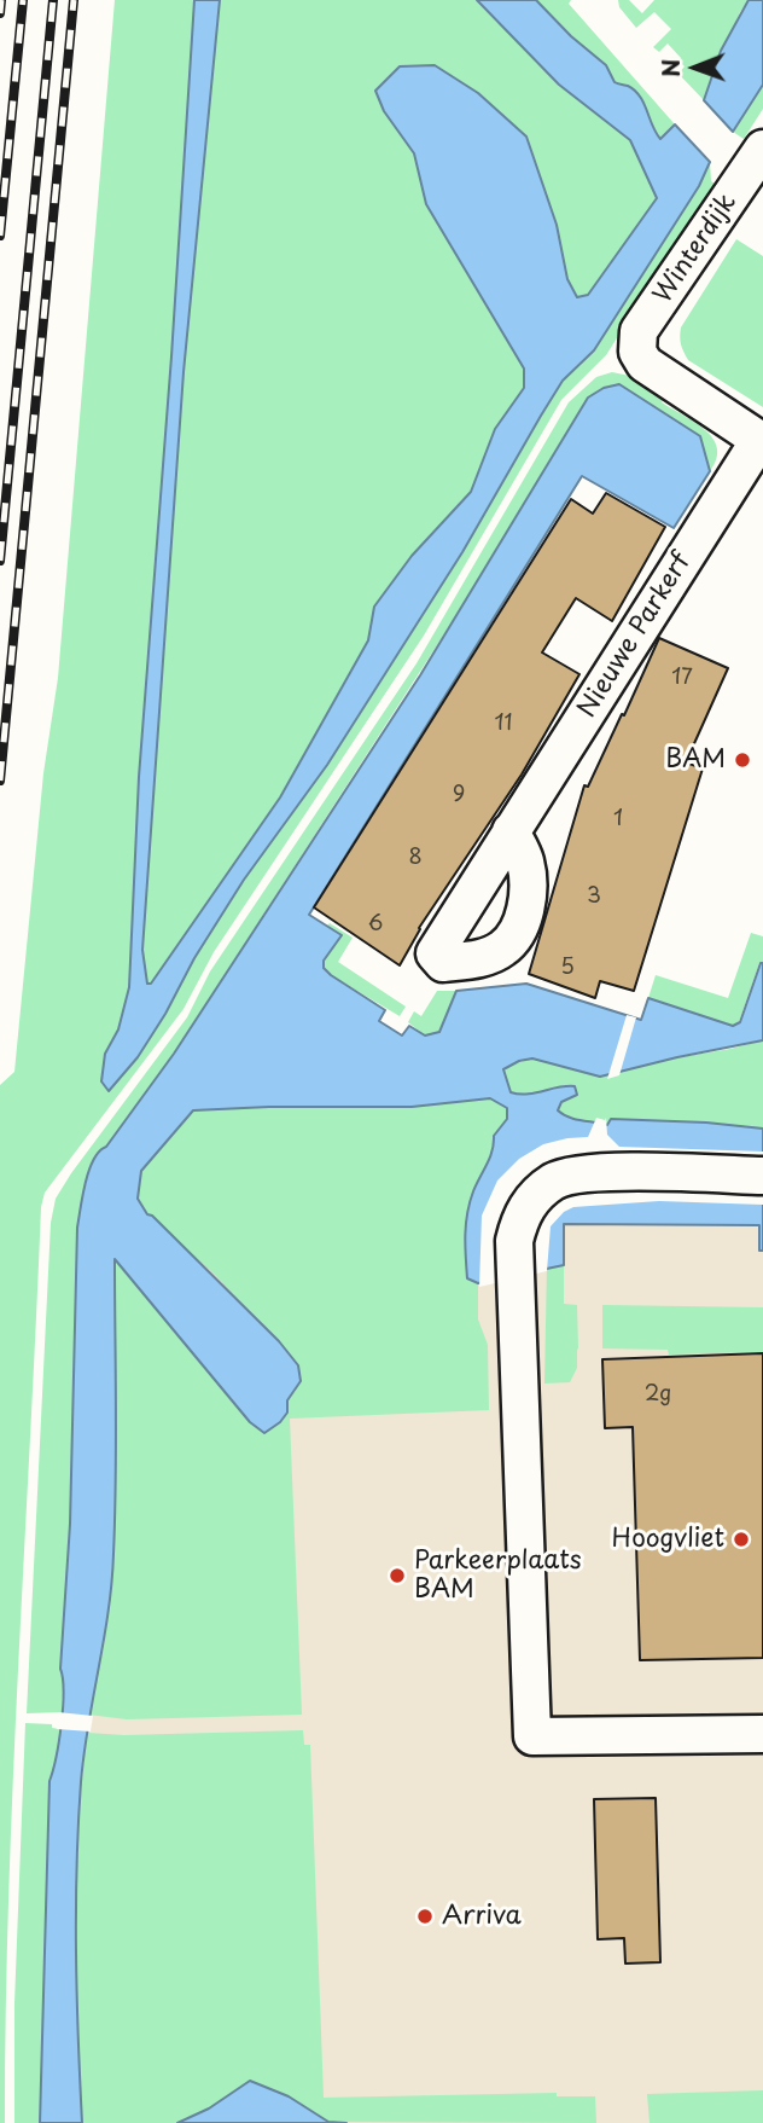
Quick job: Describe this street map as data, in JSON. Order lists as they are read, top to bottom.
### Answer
{
  "streets": {
    "street": ["Winterdijk", "Nieuwe Parkerf"]
  },
  "crossings": [
    ["Winterdijk", "Nieuwe Parkerf"]
  ],
  "places": [
    "BAM",
    "Hoogvliet",
    "Parkeerplaats BAM",
    "Arriva"
  ],
  "house_numbers": [
    "17",
    "11",
    "9",
    "1",
    "8",
    "3",
    "6",
    "5",
    "2g"
  ],
  "north": "left"
}
